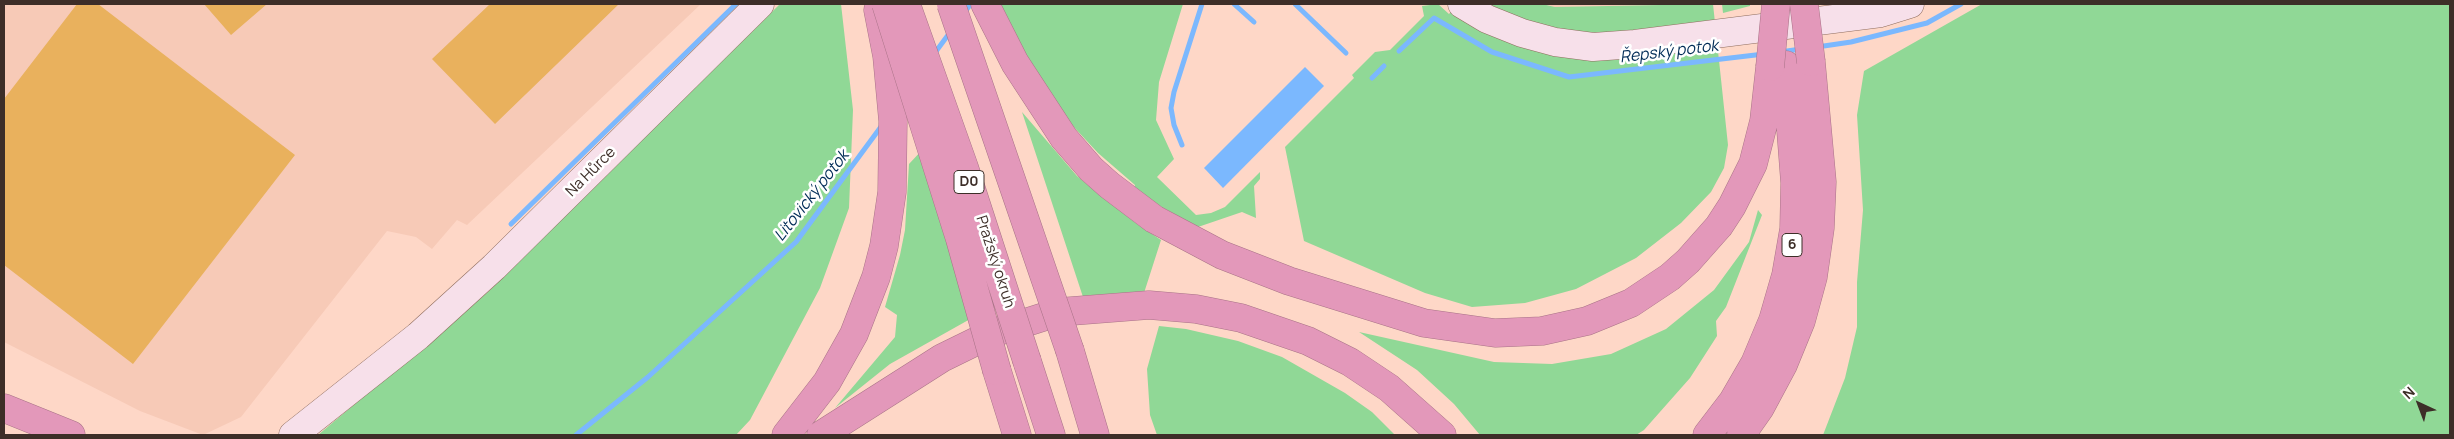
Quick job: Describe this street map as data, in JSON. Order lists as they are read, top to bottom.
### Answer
{
  "streets": {
    "highway": ["D0", "6", "Pražský okruh"],
    "main road": ["Na Hůrce"]
  },
  "water": ["Řepský potok", "Litovický potok"],
  "north": "top left"
}
